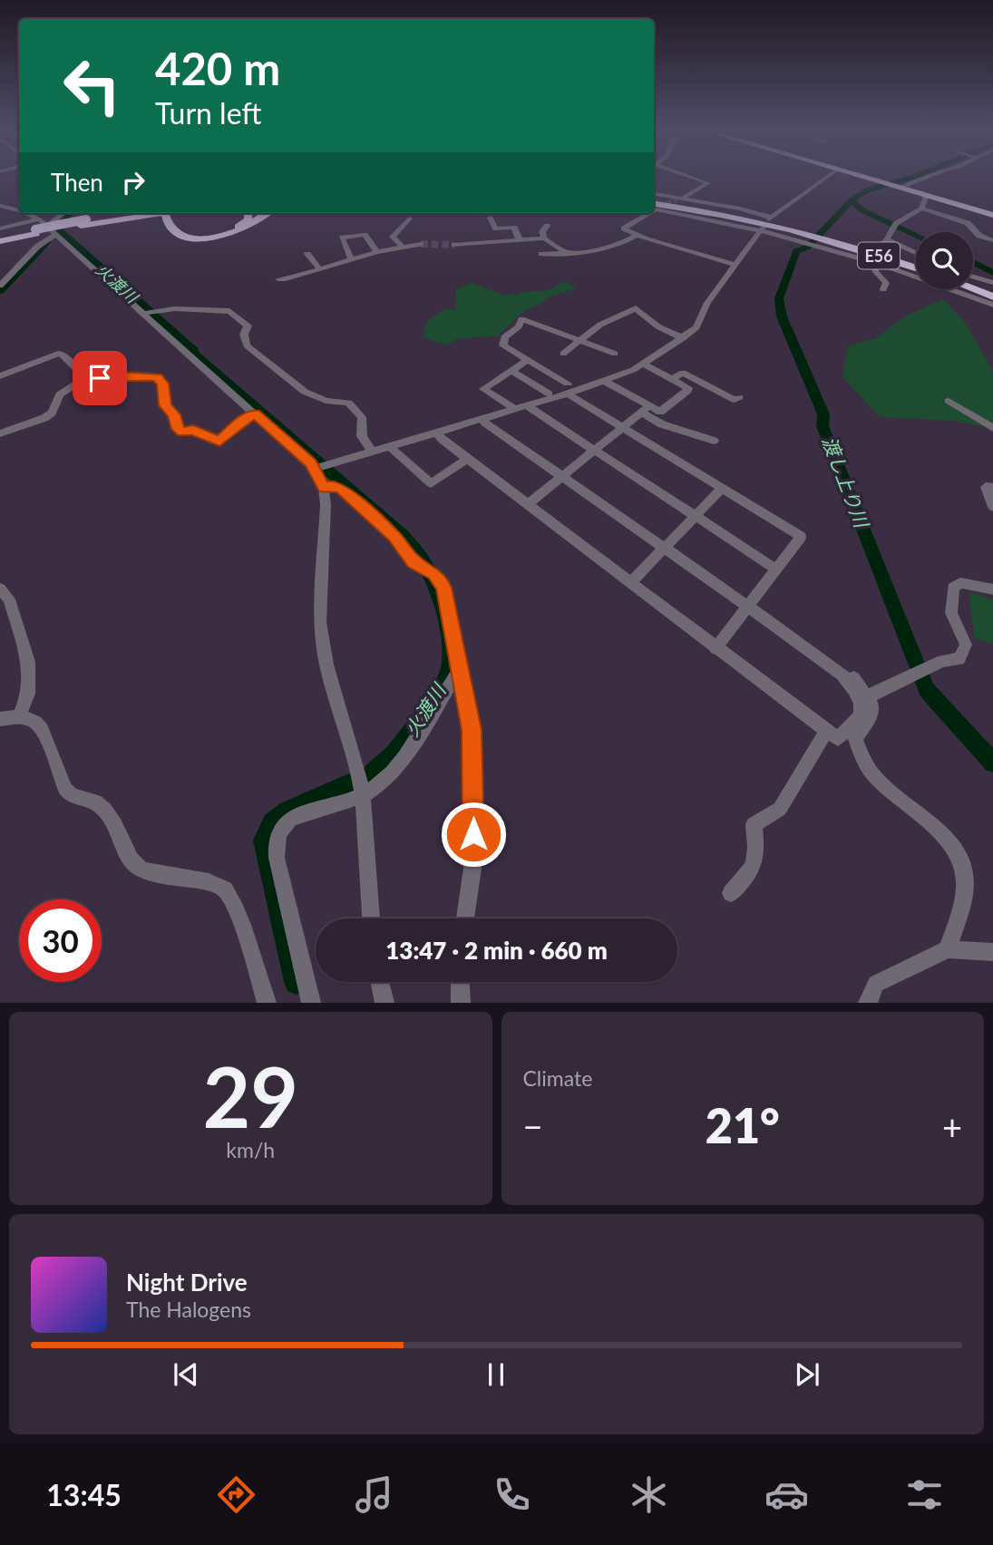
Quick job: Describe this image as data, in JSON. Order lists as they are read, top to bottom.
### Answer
{
  "streets": {
    "highway": ["E56"]
  },
  "water": ["火渡川", "渡し上り川"],
  "page": {
    "turn": ["420 m", "Turn left"],
    "then": "Then",
    "limit": "30",
    "trip": "13:47 · 2 min · 660 m",
    "tile": [
      ["29", "km/h"],
      "Climate"
    ],
    "heat": ["−", "21°", "+"],
    "song": ["Night Drive", "The Halogens"],
    "tabs": "13:45"
  }
}
